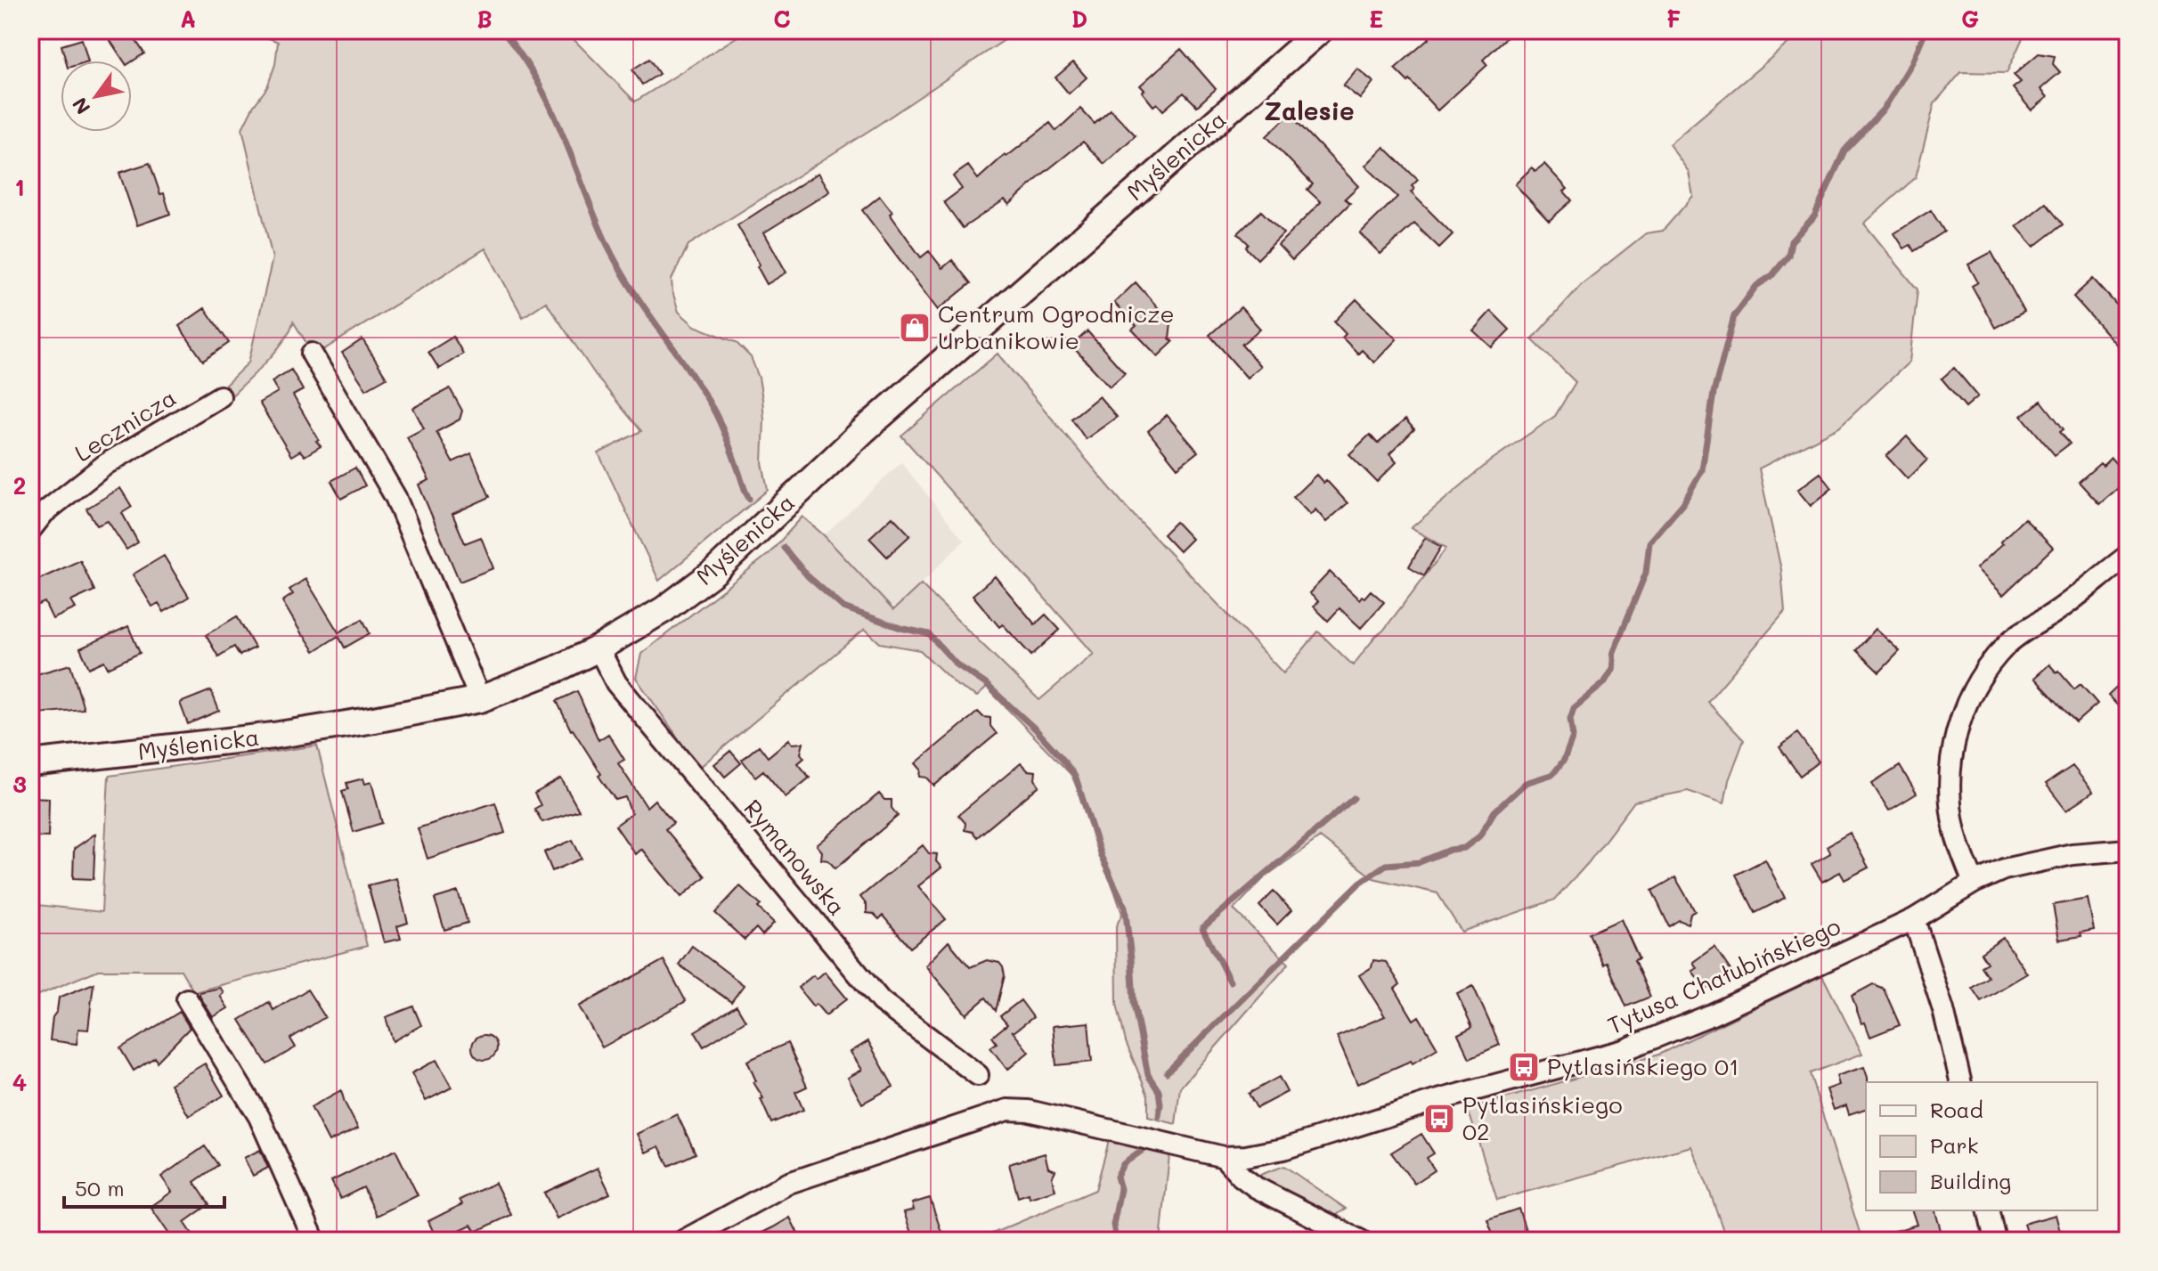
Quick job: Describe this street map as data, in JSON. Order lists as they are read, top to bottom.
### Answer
{
  "streets": {
    "street": [
      "Myślenicka",
      "Lecznicza",
      "Rymanowska",
      "Tytusa Chałubińskiego"
    ]
  },
  "crossings": [
    ["Myślenicka", "Rymanowska"]
  ],
  "districts": ["Zalesie"],
  "places": {
    "shop": ["Centrum Ogrodnicze Urbanikowie"],
    "bus stop": ["Pytlasińskiego 01", "Pytlasińskiego 02"]
  },
  "legend": ["Road", "Park", "Building"],
  "scale_bar": "50 m",
  "north": "bottom left",
  "grid": {
    "columns": [
      "A",
      "B",
      "C",
      "D",
      "E",
      "F",
      "G"
    ],
    "rows": [
      "1",
      "2",
      "3",
      "4"
    ]
  }
}
